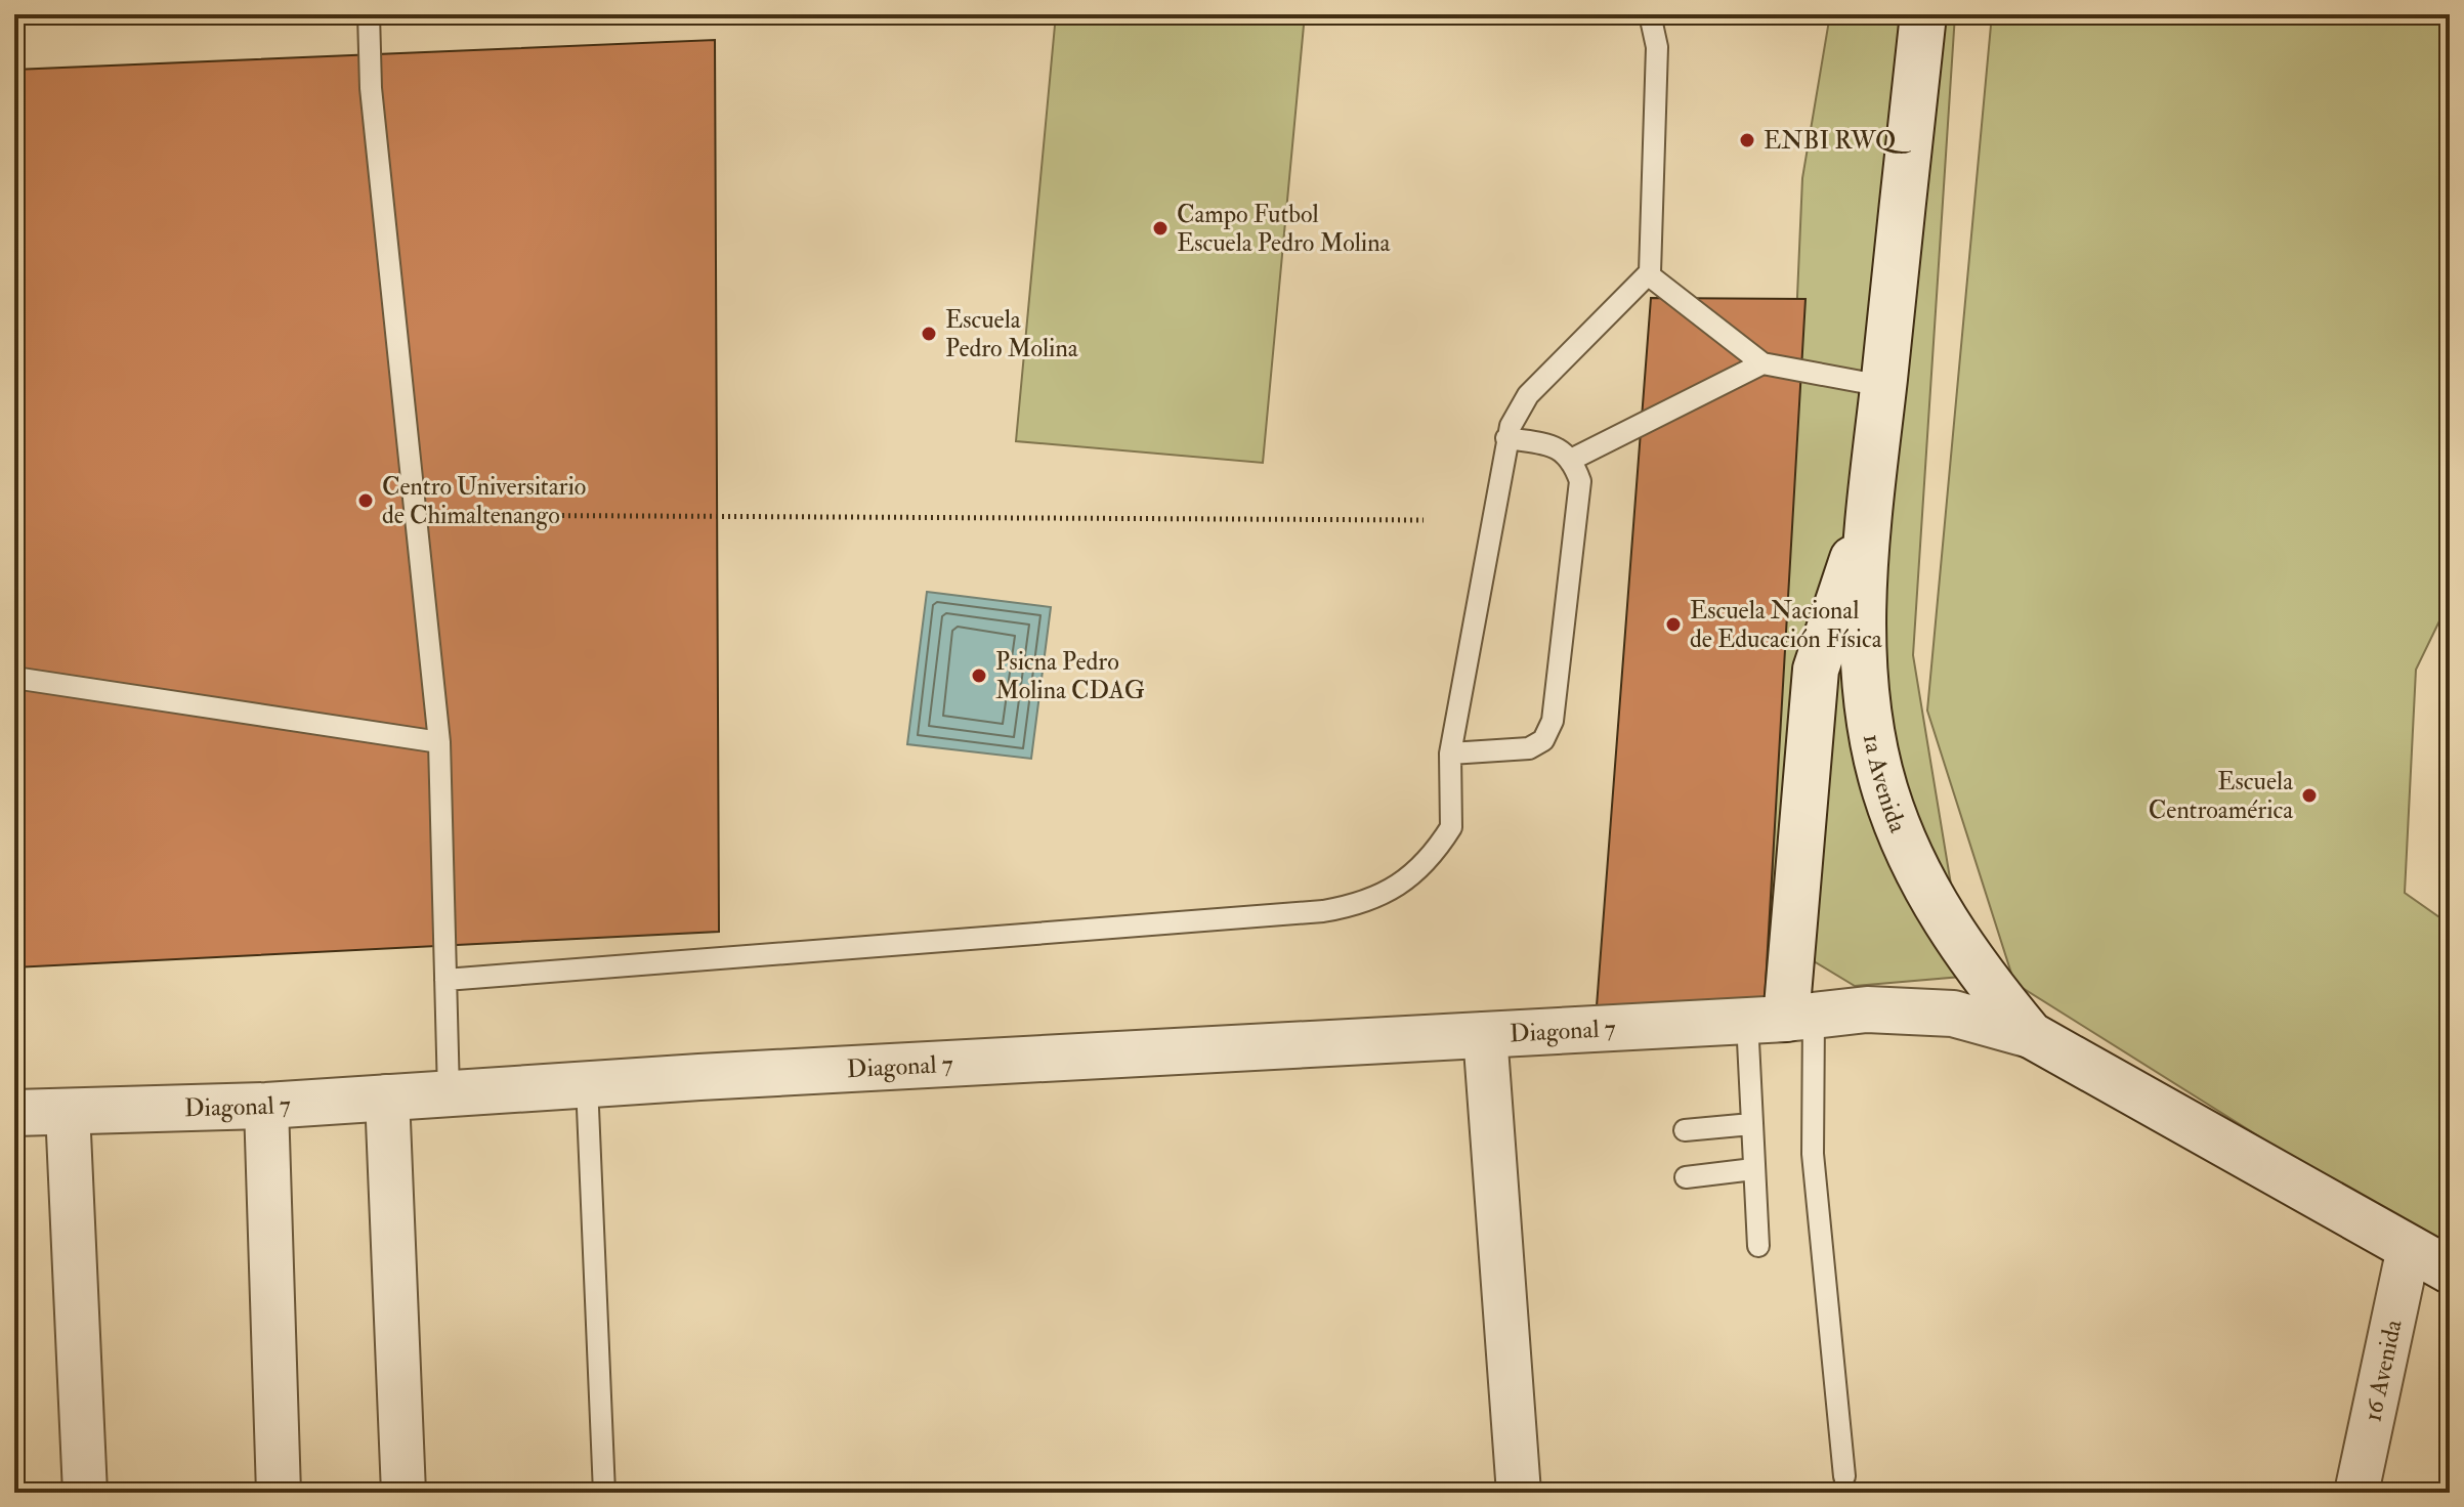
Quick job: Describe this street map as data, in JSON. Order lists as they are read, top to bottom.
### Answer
{
  "streets": {
    "main road": ["1a Avenida", "Diagonal 7"],
    "street": ["16 Avenida"]
  },
  "crossings": [
    ["1a Avenida", "Diagonal 7"],
    ["1a Avenida", "16 Avenida"]
  ],
  "places": [
    "ENBI RWQ",
    "Campo Futbol Escuela Pedro Molina",
    "Escuela Pedro Molina",
    "Centro Universitario de Chimaltenango",
    "Escuela Nacional de Educación Física",
    "Psicna Pedro Molina CDAG",
    "Escuela Centroamérica"
  ]
}
